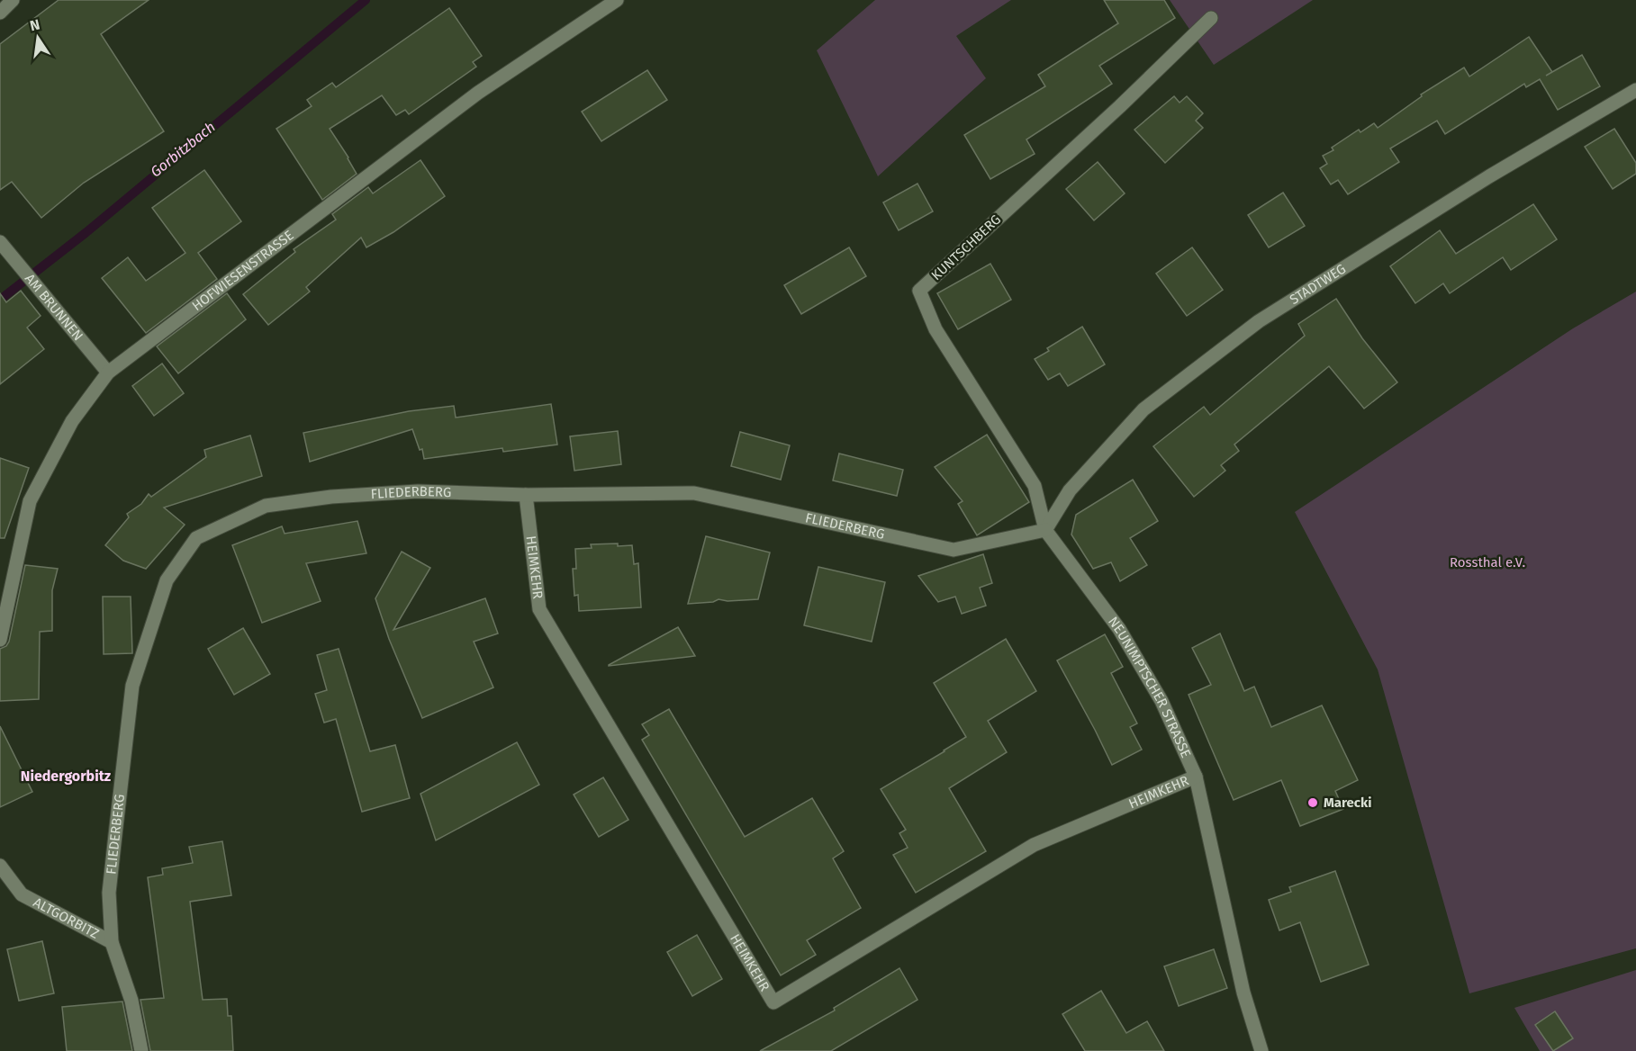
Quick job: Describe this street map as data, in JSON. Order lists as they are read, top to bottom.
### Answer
{
  "streets": {
    "street": [
      "KUNTSCHBERG",
      "HOFWIESENSTRASSE",
      "STADTWEG",
      "AM BRUNNEN",
      "FLIEDERBERG",
      "HEIMKEHR",
      "NEUNIMPTSCHER STRASSE",
      "ALTGORBITZ"
    ]
  },
  "crossings": [
    ["KUNTSCHBERG", "STADTWEG"],
    ["KUNTSCHBERG", "FLIEDERBERG"],
    ["KUNTSCHBERG", "NEUNIMPTSCHER STRASSE"],
    ["HOFWIESENSTRASSE", "AM BRUNNEN"],
    ["STADTWEG", "FLIEDERBERG"],
    ["STADTWEG", "NEUNIMPTSCHER STRASSE"],
    ["FLIEDERBERG", "HEIMKEHR"],
    ["FLIEDERBERG", "NEUNIMPTSCHER STRASSE"],
    ["FLIEDERBERG", "ALTGORBITZ"],
    ["HEIMKEHR", "NEUNIMPTSCHER STRASSE"]
  ],
  "districts": ["Niedergorbitz"],
  "water": ["Gorbitzbach"],
  "parks": ["Rossthal e.V."],
  "places": ["Marecki"],
  "north": "top"
}
